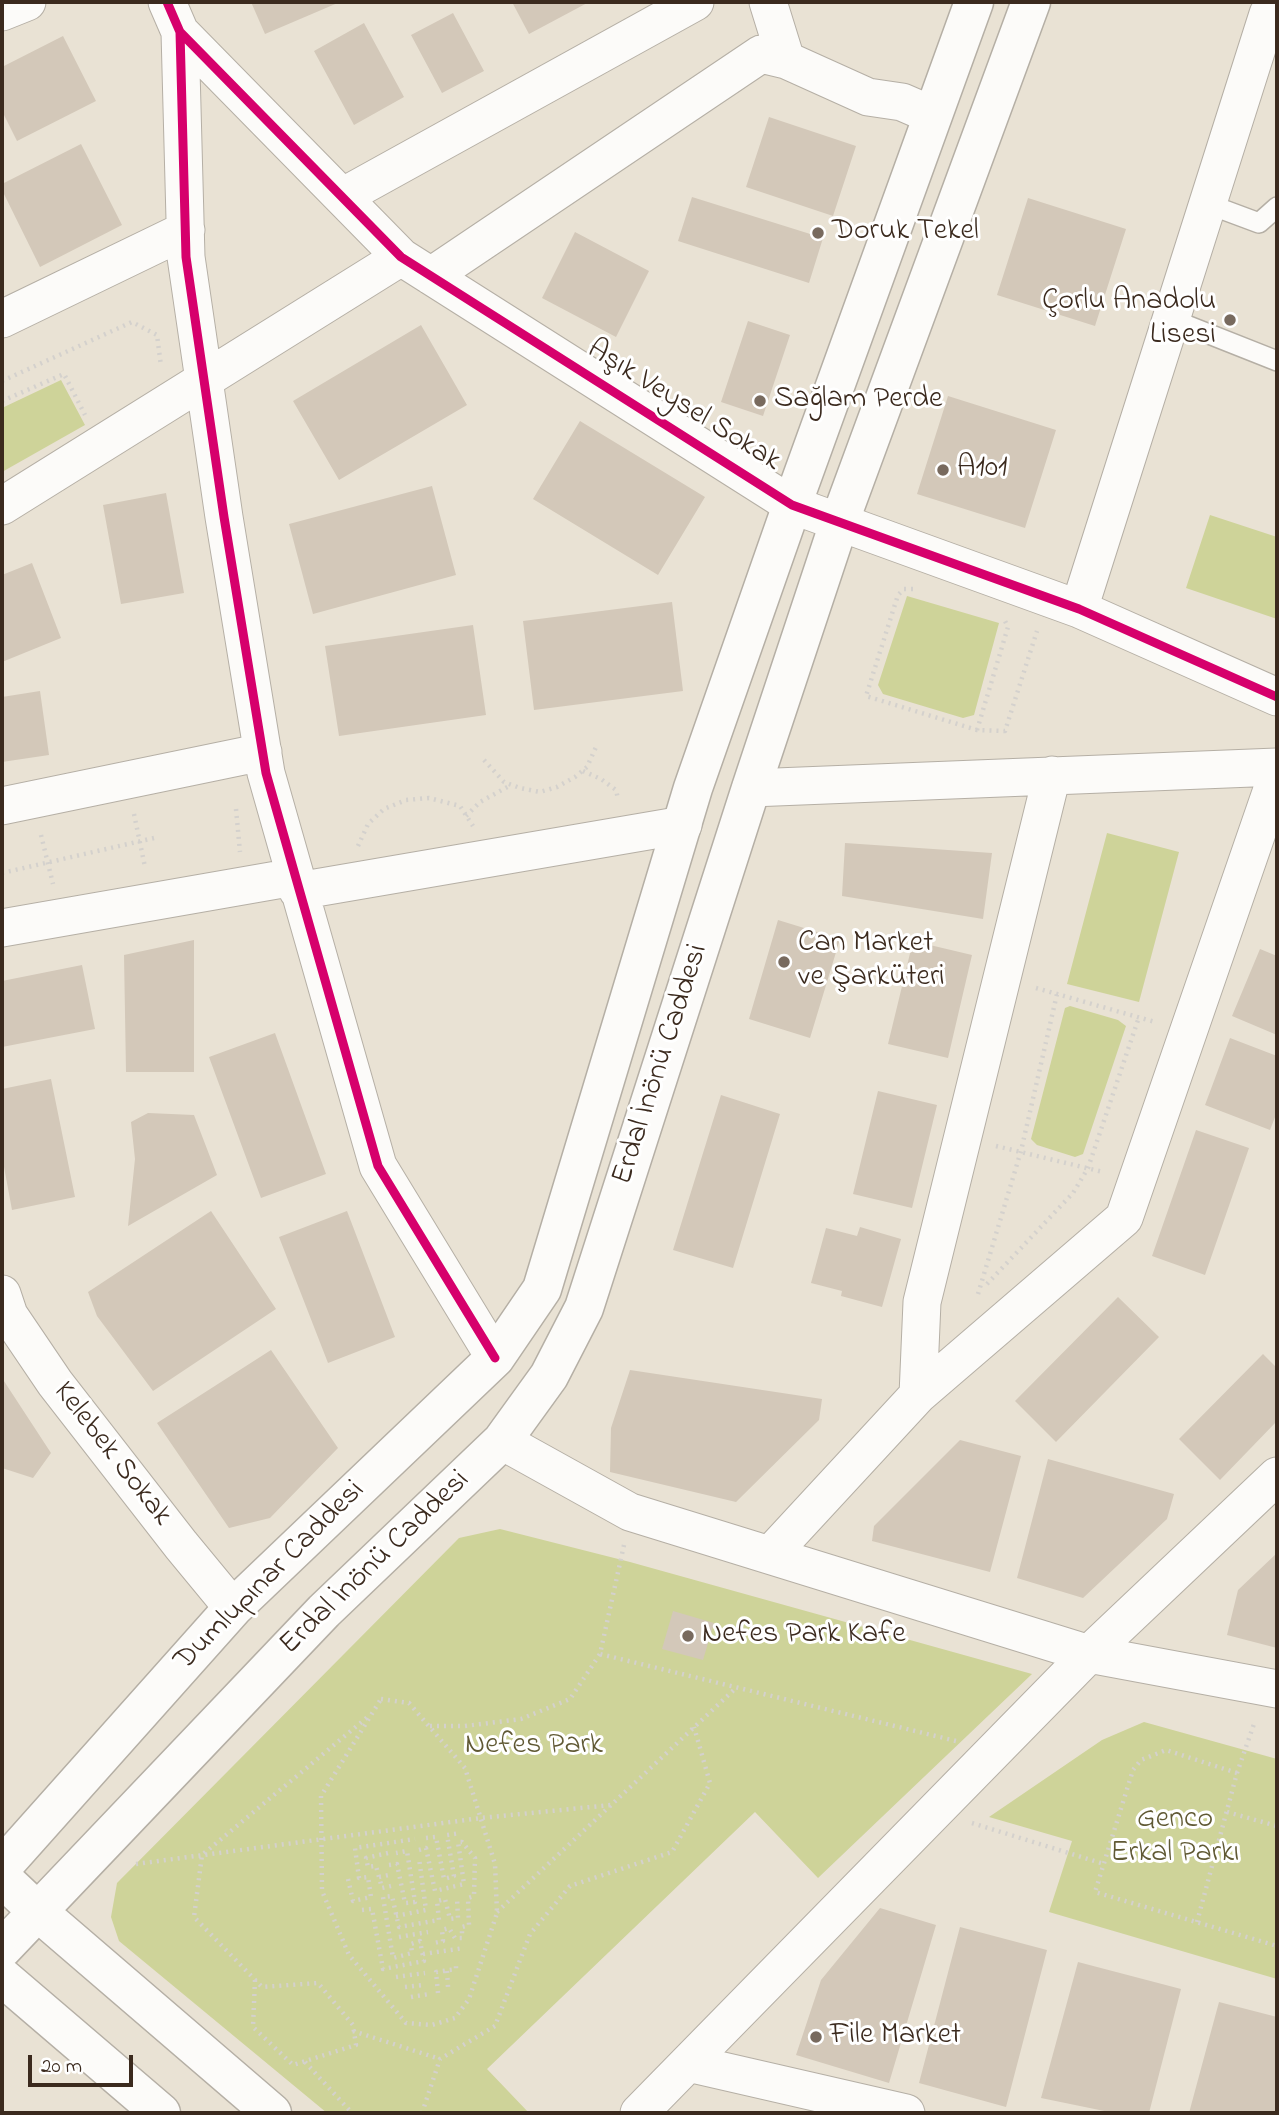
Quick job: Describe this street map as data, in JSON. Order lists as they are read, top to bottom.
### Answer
{
  "streets": {
    "main road": ["Erdal İnönü Caddesi", "Dumlupınar Caddesi"],
    "street": ["Aşık Veysel Sokak", "Kelebek Sokak"]
  },
  "crossings": [
    ["Aşık Veysel Sokak", "Erdal İnönü Caddesi"],
    ["Erdal İnönü Caddesi", "Dumlupınar Caddesi"],
    ["Kelebek Sokak", "Dumlupınar Caddesi"]
  ],
  "parks": ["Nefes Park", "Genco Erkal Parkı"],
  "places": [
    "Doruk Tekel",
    "Çorlu Anadolu Lisesi",
    "Sağlam Perde",
    "A101",
    "Can Market ve Şarküteri",
    "Nefes Park Kafe",
    "File Market"
  ],
  "scale_bar": "20 m"
}
